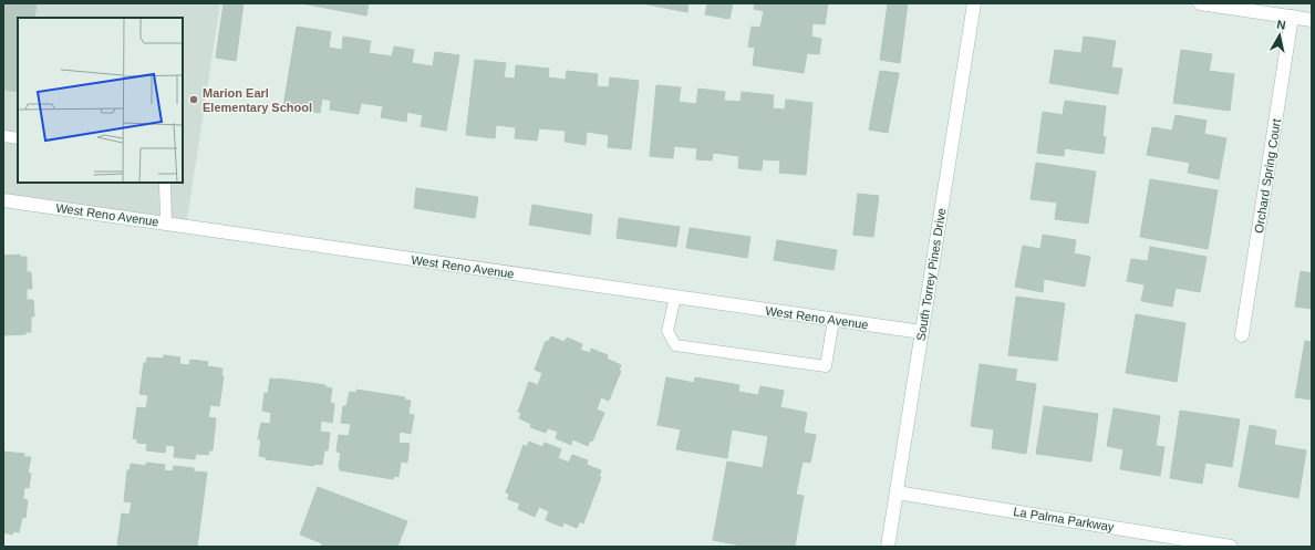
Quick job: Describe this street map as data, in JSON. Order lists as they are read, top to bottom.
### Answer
{
  "streets": {
    "street": [
      "Orchard Spring Court",
      "West Reno Avenue",
      "South Torrey Pines Drive",
      "La Palma Parkway"
    ]
  },
  "crossings": [
    ["West Reno Avenue", "South Torrey Pines Drive"],
    ["South Torrey Pines Drive", "La Palma Parkway"]
  ],
  "places": ["Marion Earl Elementary School"],
  "north": "top"
}
